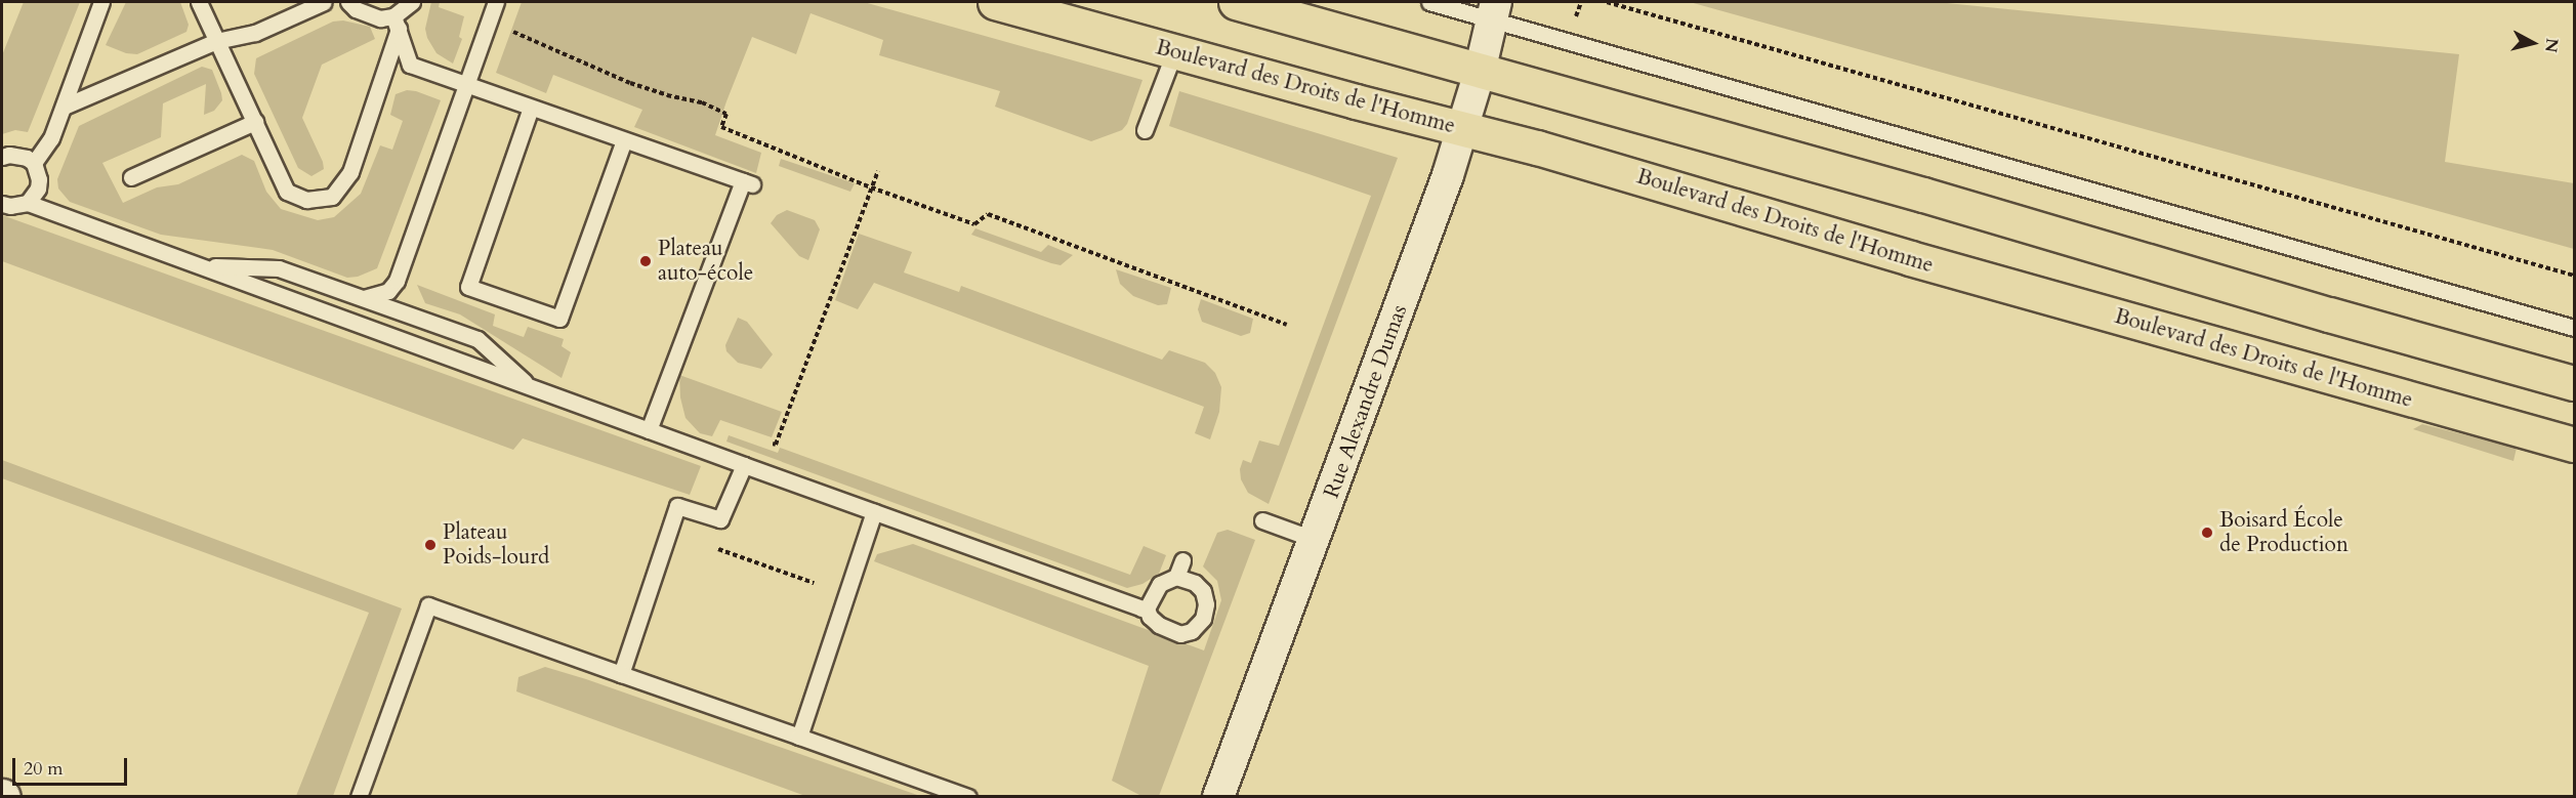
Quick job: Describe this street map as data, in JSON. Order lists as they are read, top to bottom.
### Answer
{
  "streets": {
    "main road": ["Boulevard des Droits de l'Homme"],
    "street": ["Rue Alexandre Dumas"]
  },
  "crossings": [
    ["Boulevard des Droits de l'Homme", "Rue Alexandre Dumas"]
  ],
  "places": ["Plateau auto-école", "Boisard École de Production", "Plateau Poids-lourd"],
  "scale_bar": "20 m",
  "north": "right"
}
